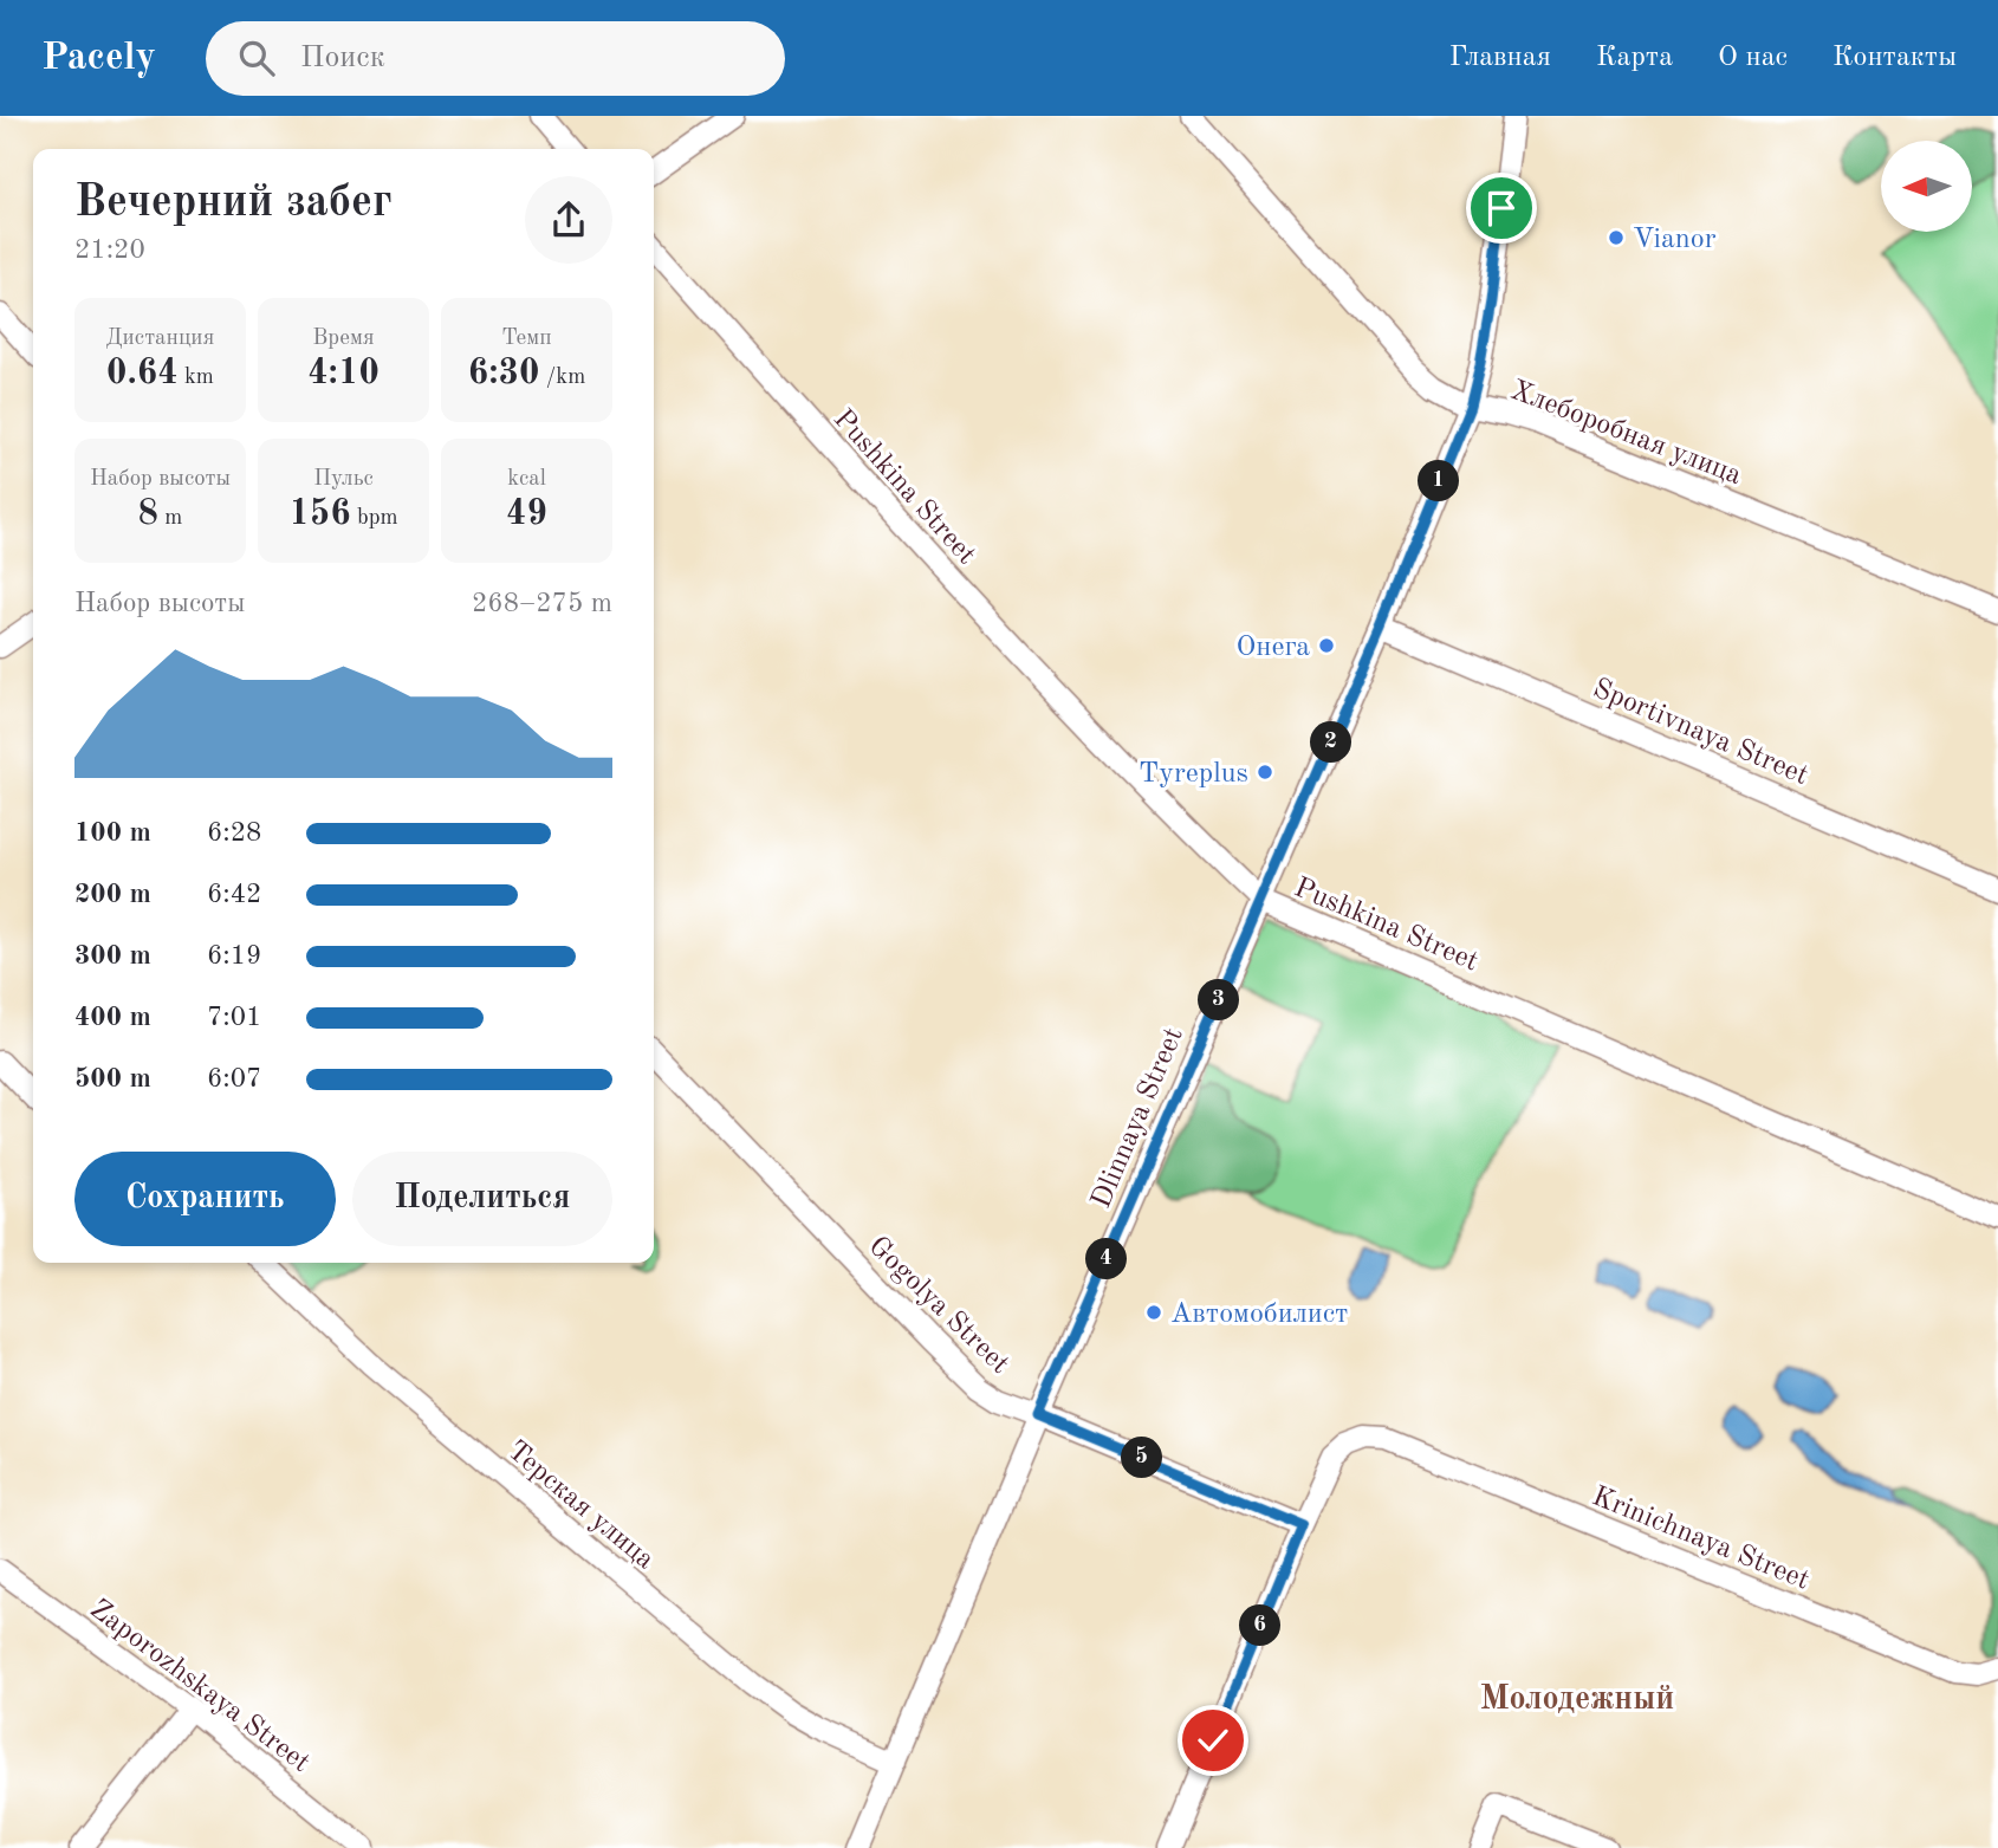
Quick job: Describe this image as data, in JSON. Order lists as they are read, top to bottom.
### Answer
{
  "streets": {
    "street": [
      "Хлеборобная улица",
      "Pushkina Street",
      "Sportivnaya Street",
      "Dlinnaya Street",
      "Gogolya Street",
      "Терская улица",
      "Krinichnaya Street",
      "Zaporozhskaya Street"
    ]
  },
  "crossings": [
    ["Хлеборобная улица", "Dlinnaya Street"],
    ["Pushkina Street", "Dlinnaya Street"],
    ["Sportivnaya Street", "Dlinnaya Street"],
    ["Dlinnaya Street", "Gogolya Street"],
    ["Dlinnaya Street", "Терская улица"],
    ["Gogolya Street", "Krinichnaya Street"]
  ],
  "districts": ["Молодежный"],
  "places": [
    "Vianor",
    "Онега",
    "Tyreplus",
    "Автомобилист"
  ],
  "north": "left",
  "page": {
    "header": "Pacely",
    "search": "Поиск",
    "nav": [
      "Главная",
      "Карта",
      "О нас",
      "Контакты"
    ],
    "heading": ["Вечерний забег", "21:20"],
    "stats": [
      ["Дистанция", "0.64 km"],
      ["Время", "4:10"],
      ["Темп", "6:30 /km"],
      ["Набор высоты", "8 m"],
      ["Пульс", "156 bpm"],
      ["kcal", "49"]
    ],
    "pins": [
      "1",
      "2",
      "3",
      "4",
      "5",
      "6"
    ],
    "chart": ["Набор высоты", "268–275 m"],
    "list": [
      {
        "name": "100 m",
        "note": "6:28"
      },
      {
        "name": "200 m",
        "note": "6:42"
      },
      {
        "name": "300 m",
        "note": "6:19"
      },
      {
        "name": "400 m",
        "note": "7:01"
      },
      {
        "name": "500 m",
        "note": "6:07"
      }
    ],
    "buttons": ["Сохранить", "Поделиться"]
  }
}
